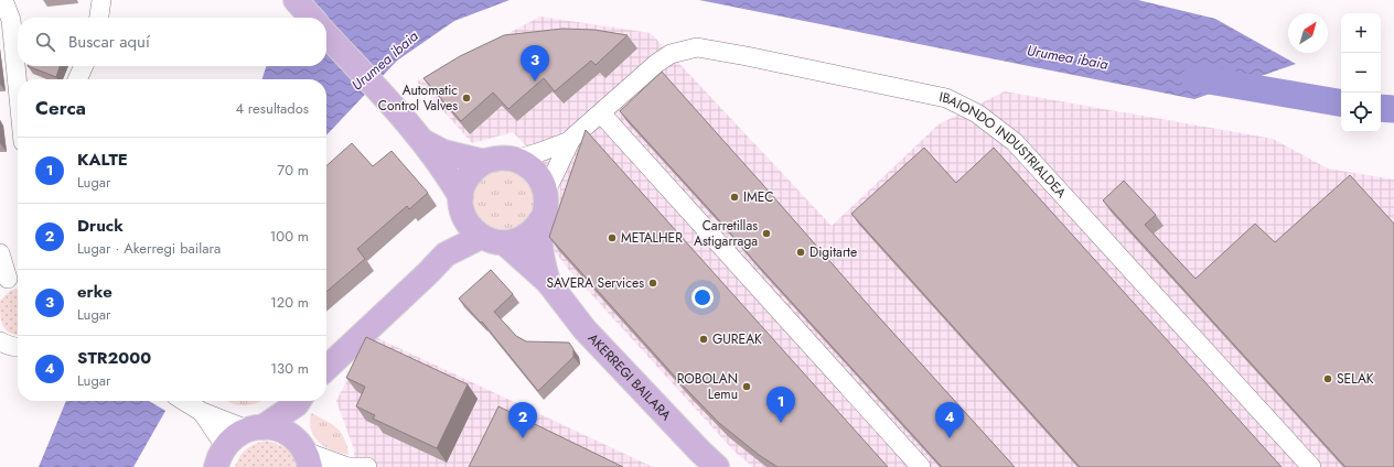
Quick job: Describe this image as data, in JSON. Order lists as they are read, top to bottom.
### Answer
{
  "streets": {
    "main road": ["AKERREGI BAILARA"],
    "street": ["IBAIONDO INDUSTRIALDEA"]
  },
  "water": ["Urumea ibaia"],
  "places": [
    "Automatic Control Valves",
    "IMEC",
    "Carretillas Astigarraga",
    "METALHER",
    "Digitarte",
    "SAVERA Services",
    "GUREAK",
    "SELAK",
    "ROBOLAN Lemu"
  ],
  "north": "top right",
  "page": {
    "map_buttons": ["+", "−"],
    "search": "Buscar aquí",
    "pins": [
      "3",
      "1",
      "2",
      "4"
    ],
    "heading": ["Cerca", "4 resultados"],
    "list": [
      {
        "mark": "1",
        "name": "KALTE",
        "note": "Lugar",
        "value": "70 m"
      },
      {
        "mark": "2",
        "name": "Druck",
        "note": "Lugar · Akerregi bailara",
        "value": "100 m"
      },
      {
        "mark": "3",
        "name": "erke",
        "note": "Lugar",
        "value": "120 m"
      },
      {
        "mark": "4",
        "name": "STR2000",
        "note": "Lugar",
        "value": "130 m"
      }
    ]
  }
}
